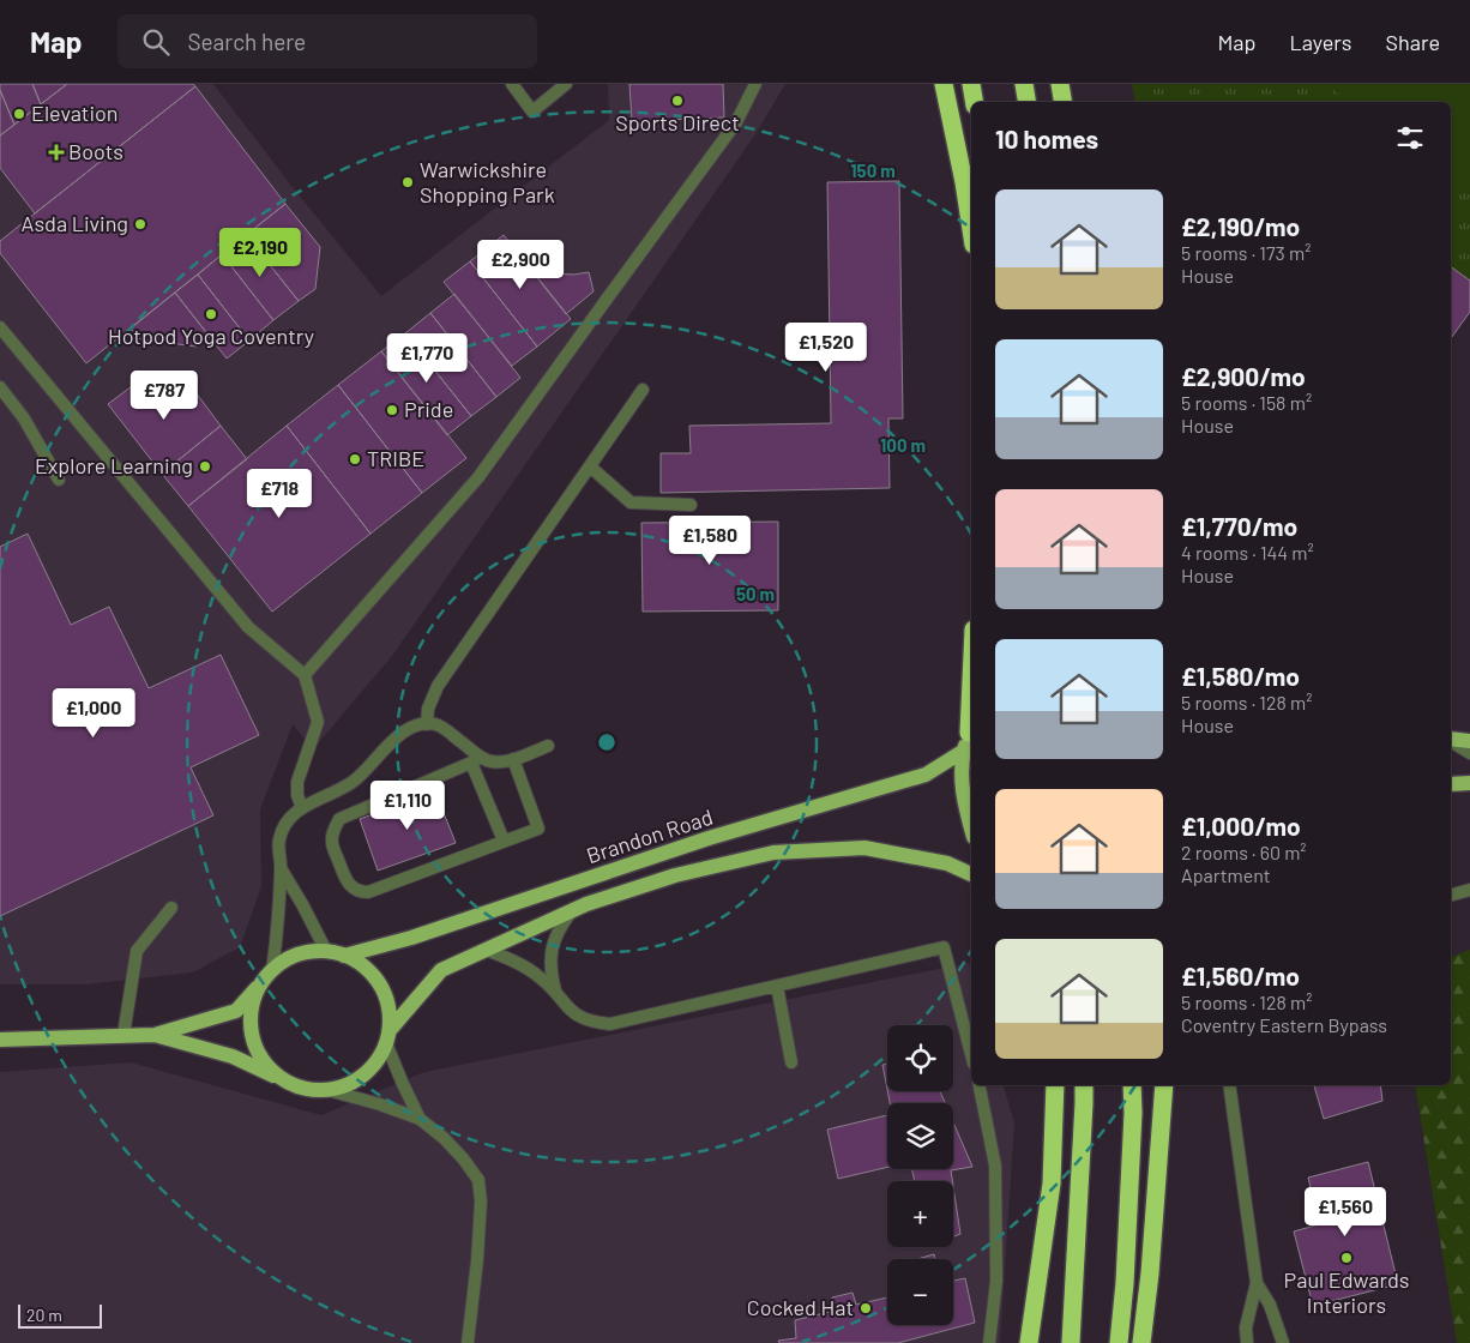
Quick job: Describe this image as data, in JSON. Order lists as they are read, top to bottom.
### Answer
{
  "streets": {
    "main road": ["Brandon Road"]
  },
  "places": {
    "other": [
      "Sports Direct",
      "Elevation",
      "Warwickshire Shopping Park",
      "Asda Living",
      "Hotpod Yoga Coventry",
      "Pride",
      "TRIBE",
      "Explore Learning",
      "Paul Edwards Interiors",
      "Cocked Hat"
    ],
    "health": ["Boots"]
  },
  "scale_bar": "20 m",
  "page": {
    "header": "Map",
    "search": "Search here",
    "nav": ["Map", "Layers", "Share"],
    "heading": "10 homes",
    "list": [
      {
        "name": "£2,190/mo",
        "note": "5 rooms · 173 m² · House"
      },
      {
        "name": "£2,900/mo",
        "note": "5 rooms · 158 m² · House"
      },
      {
        "name": "£1,770/mo",
        "note": "4 rooms · 144 m² · House"
      },
      {
        "name": "£1,580/mo",
        "note": "5 rooms · 128 m² · House"
      },
      {
        "name": "£1,000/mo",
        "note": "2 rooms · 60 m² · Apartment"
      },
      {
        "name": "£1,560/mo",
        "note": "5 rooms · 128 m² · Coventry Eastern Bypass"
      }
    ],
    "price": [
      "£2,190",
      "£2,900",
      "£1,520",
      "£1,770",
      "£787",
      "£718",
      "£1,580",
      "£1,000",
      "£1,110",
      "£1,560"
    ],
    "map_buttons": ["+", "−"],
    "scale": "20 m"
  },
  "rings": ["150 m", "100 m", "50 m"]
}
